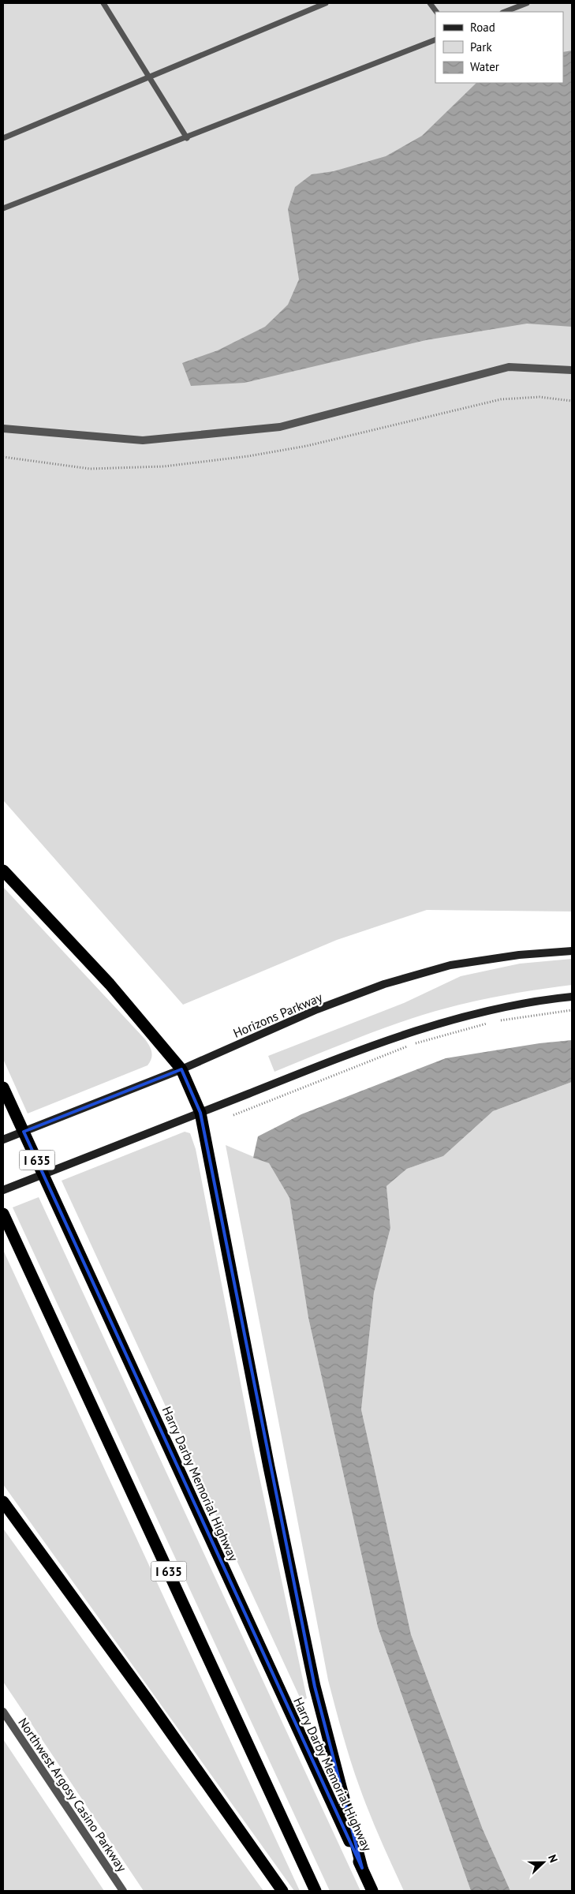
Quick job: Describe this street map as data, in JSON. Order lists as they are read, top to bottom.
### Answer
{
  "streets": {
    "highway": ["I 635", "Harry Darby Memorial Highway"],
    "main road": ["Horizons Parkway"],
    "street": ["Northwest Argosy Casino Parkway"]
  },
  "legend": ["Road", "Park", "Water"],
  "north": "right"
}
